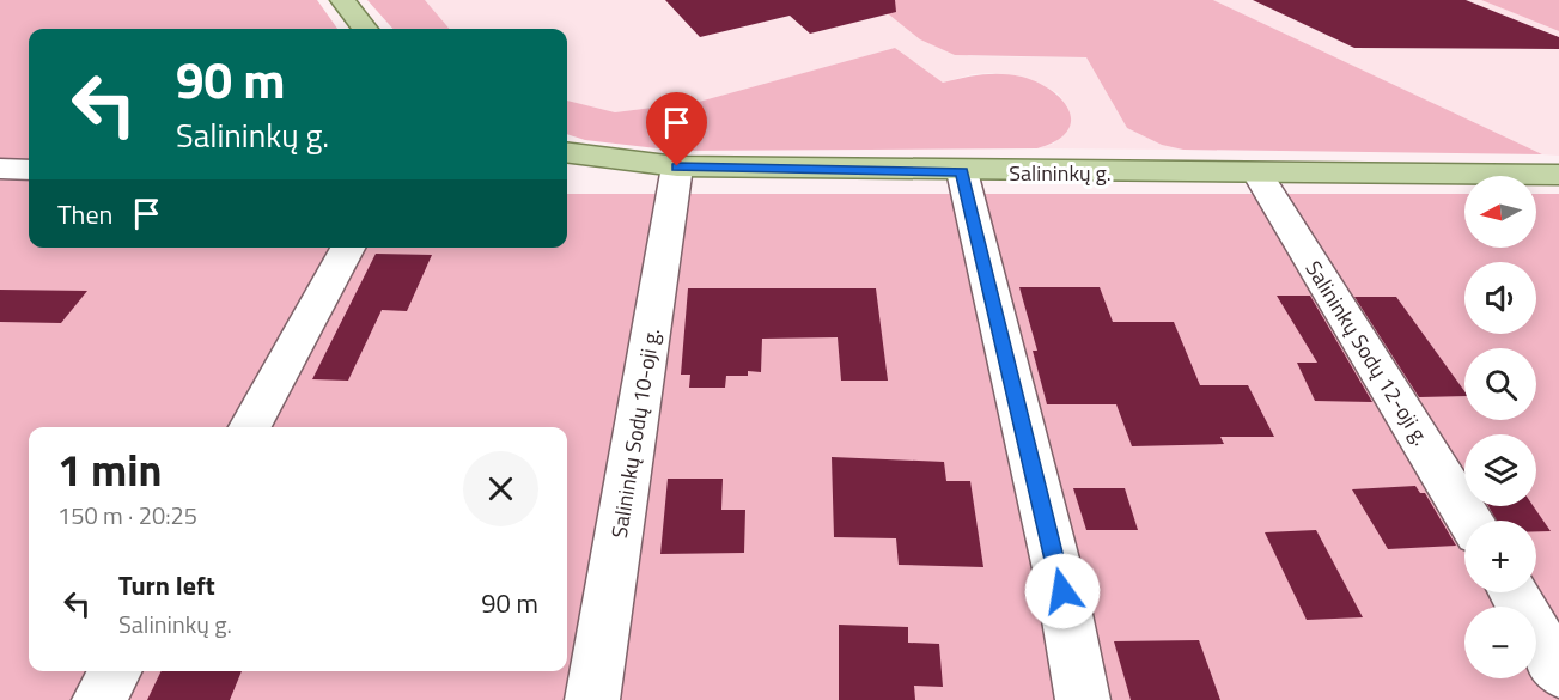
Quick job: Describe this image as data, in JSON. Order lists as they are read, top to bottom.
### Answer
{
  "streets": {
    "main road": ["Salininkų g."],
    "street": ["Salininkų Sodų 12-oji g.", "Salininkų Sodų 10-oji g."]
  },
  "crossings": [
    ["Salininkų g.", "Salininkų Sodų 12-oji g."],
    ["Salininkų g.", "Salininkų Sodų 10-oji g."]
  ],
  "north": "left",
  "page": {
    "turn": ["90 m", "Salininkų g."],
    "map_buttons": ["+", "−"],
    "then": "Then",
    "heading": ["1 min", "150 m · 20:25"],
    "list": [
      {
        "name": "Turn left",
        "note": "Salininkų g.",
        "value": "90 m"
      }
    ]
  }
}
